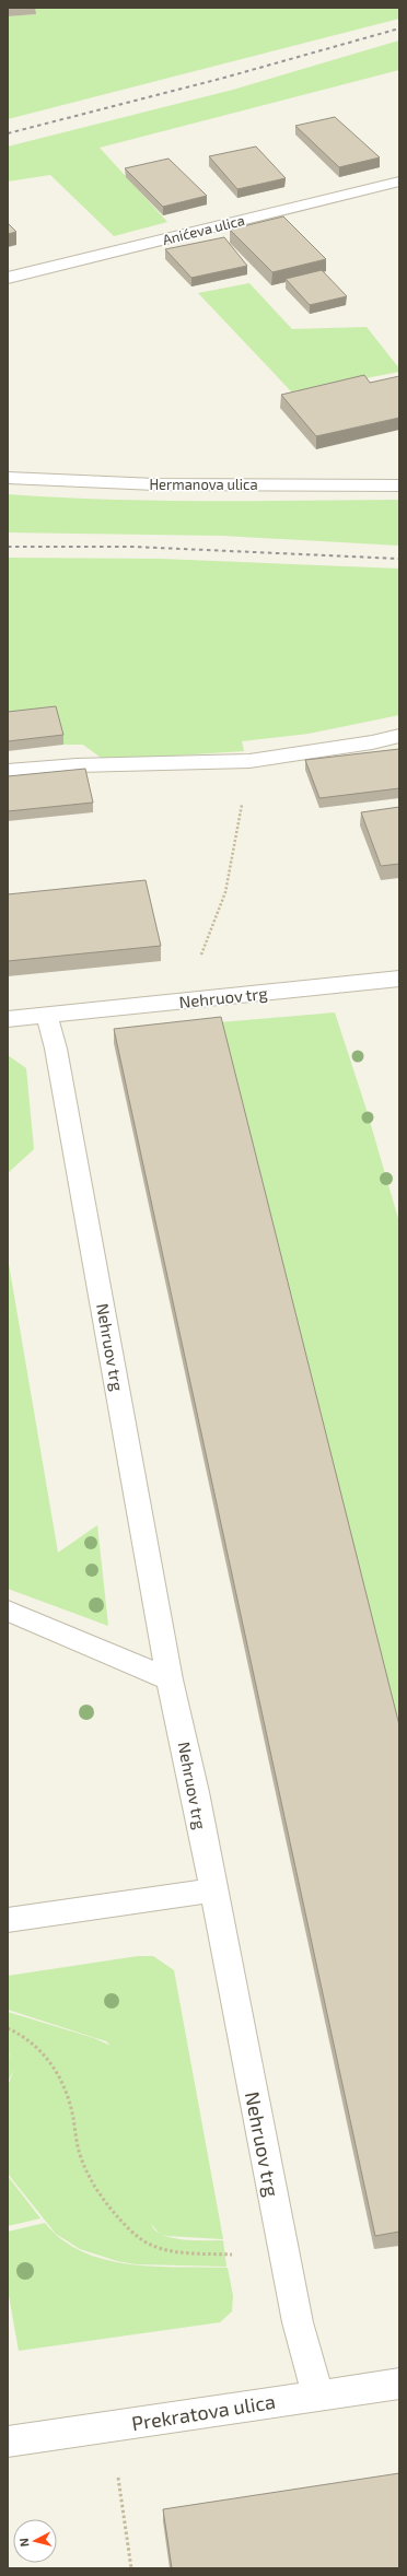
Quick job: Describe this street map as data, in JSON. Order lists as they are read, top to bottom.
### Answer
{
  "streets": {
    "street": [
      "Anićeva ulica",
      "Hermanova ulica",
      "Nehruov trg",
      "Prekratova ulica"
    ]
  },
  "crossings": [
    ["Nehruov trg", "Prekratova ulica"]
  ],
  "north": "left"
}
